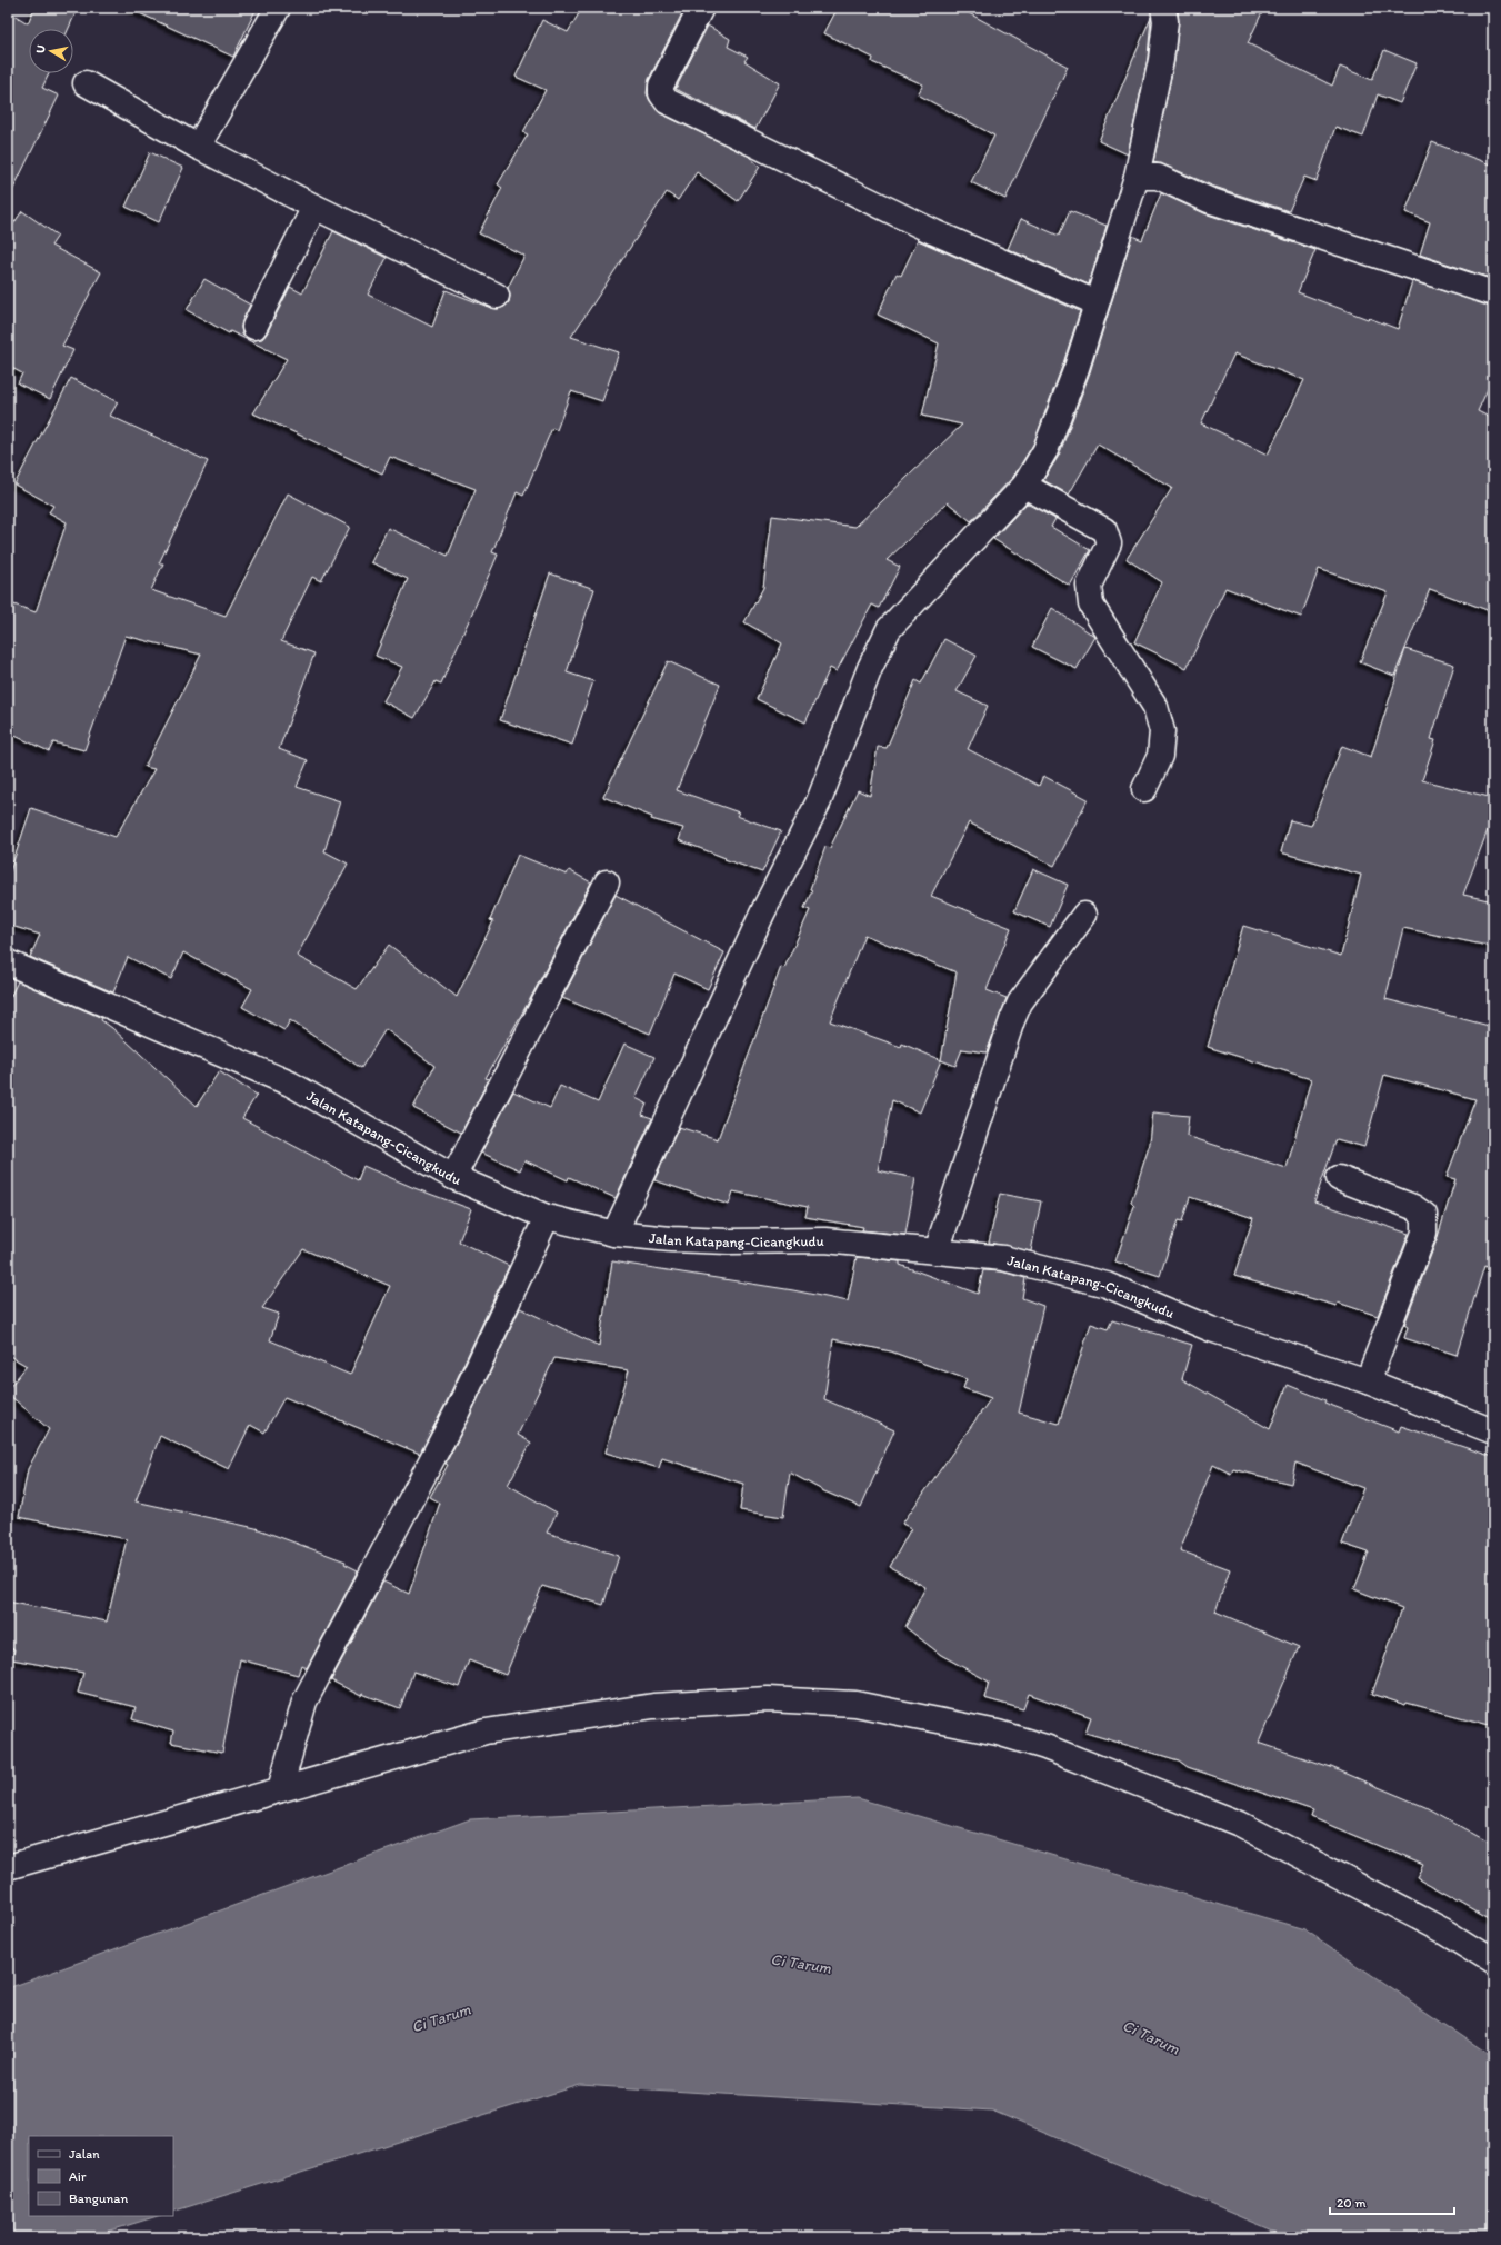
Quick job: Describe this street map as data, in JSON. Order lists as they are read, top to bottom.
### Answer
{
  "streets": {
    "street": ["Jalan Katapang-Cicangkudu"]
  },
  "water": ["Ci Tarum"],
  "legend": ["Jalan", "Air", "Bangunan"],
  "scale_bar": "20 m",
  "north": "left"
}
